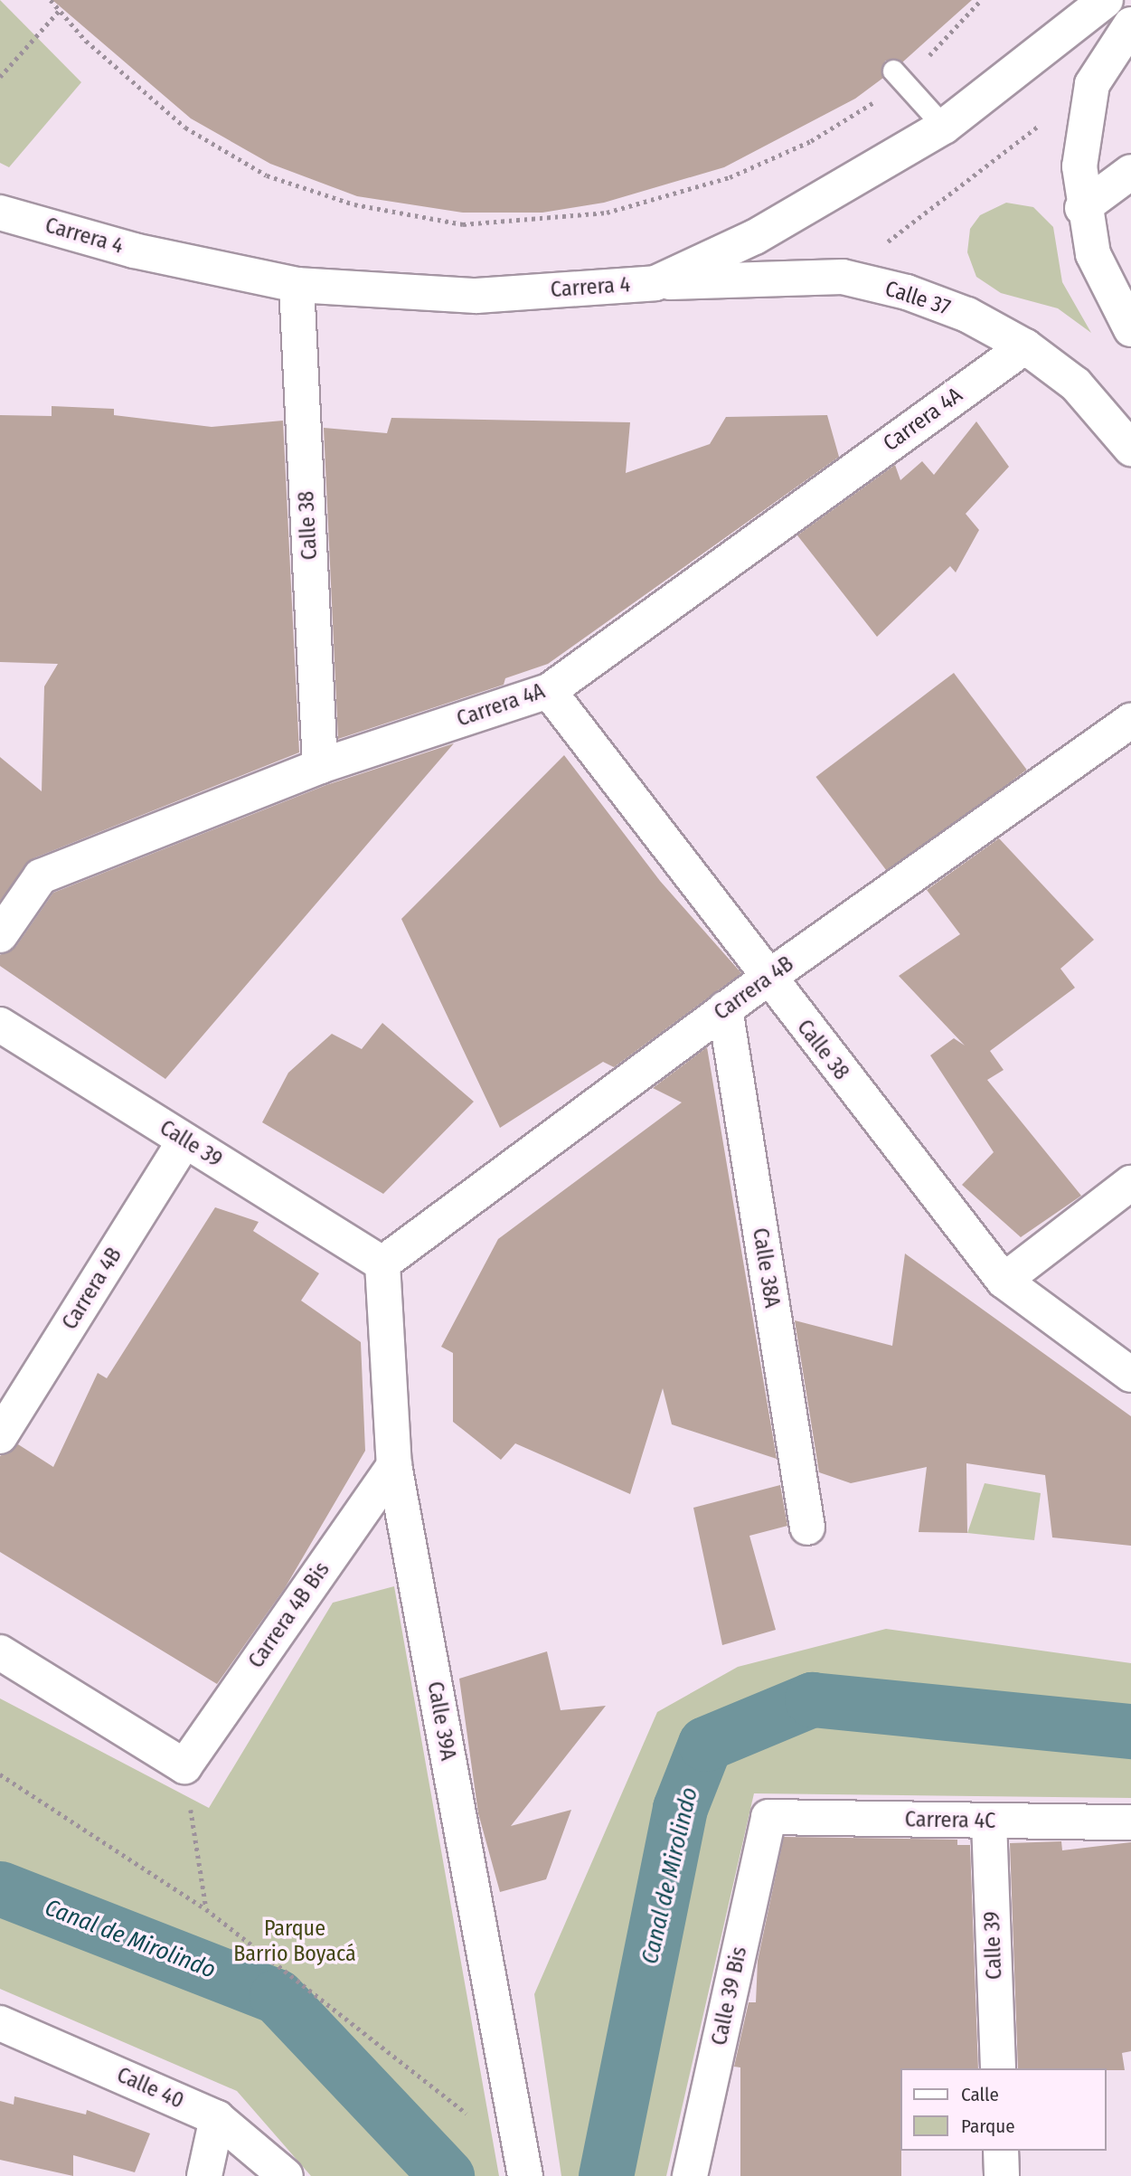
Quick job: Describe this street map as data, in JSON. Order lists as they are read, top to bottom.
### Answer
{
  "streets": {
    "street": [
      "Carrera 4",
      "Calle 37",
      "Carrera 4A",
      "Calle 38",
      "Carrera 4B",
      "Calle 39",
      "Calle 38A",
      "Carrera 4B Bis",
      "Calle 39A",
      "Carrera 4C",
      "Calle 39 Bis",
      "Calle 40"
    ]
  },
  "crossings": [
    ["Carrera 4", "Calle 37"],
    ["Carrera 4", "Calle 38"],
    ["Calle 37", "Carrera 4A"],
    ["Carrera 4A", "Calle 38"],
    ["Calle 38", "Carrera 4B"],
    ["Carrera 4B", "Calle 39"],
    ["Carrera 4B", "Calle 38A"],
    ["Carrera 4B", "Calle 39A"],
    ["Calle 39", "Calle 39A"],
    ["Calle 39", "Carrera 4C"],
    ["Carrera 4B Bis", "Calle 39A"],
    ["Carrera 4C", "Calle 39 Bis"]
  ],
  "water": ["Canal de Mirolindo"],
  "parks": ["Parque Barrio Boyacá"],
  "legend": ["Calle", "Parque"]
}
